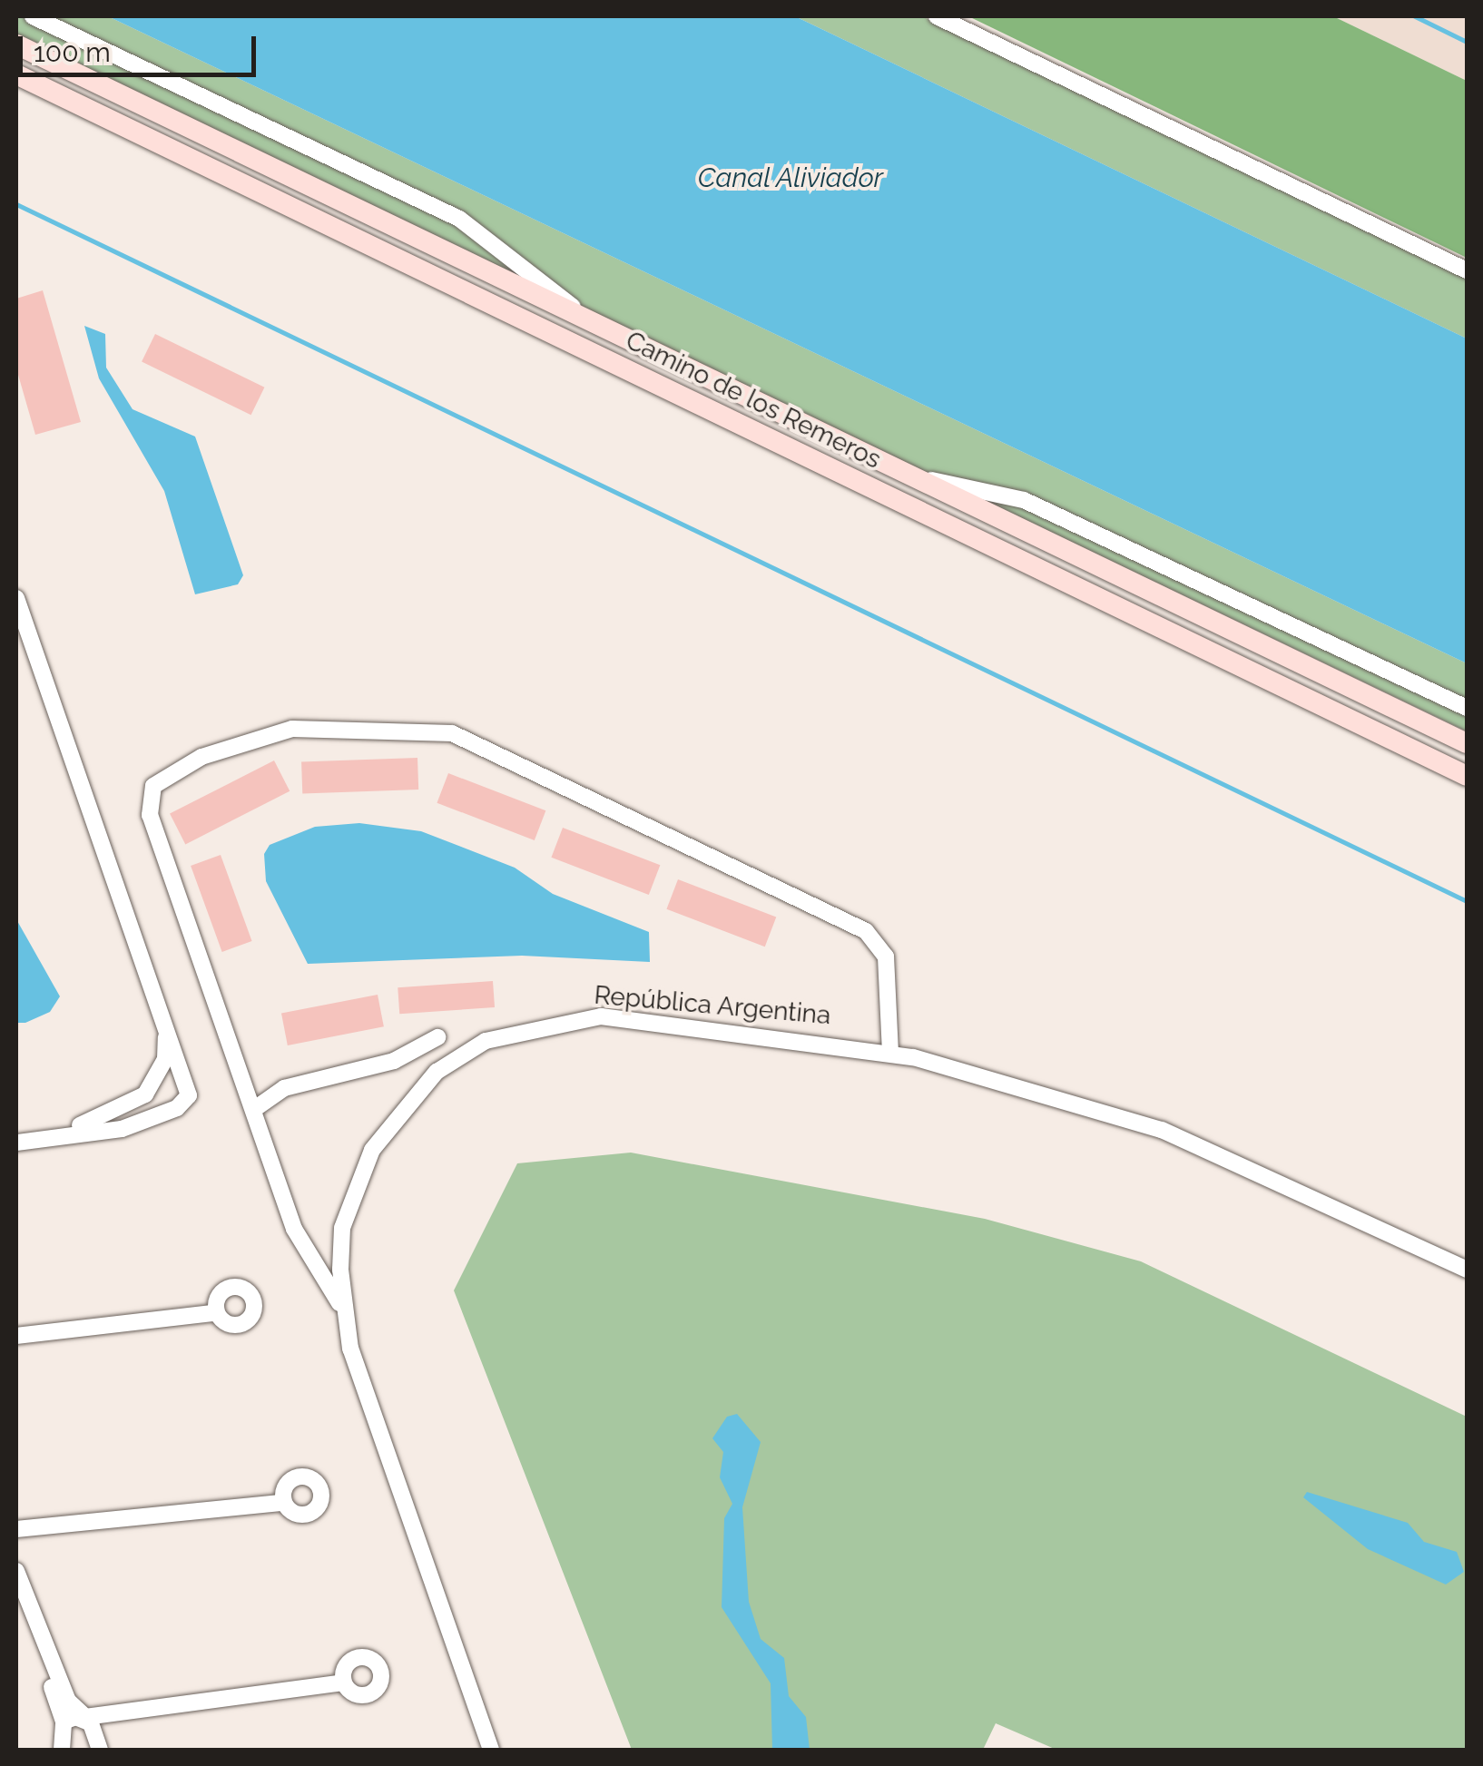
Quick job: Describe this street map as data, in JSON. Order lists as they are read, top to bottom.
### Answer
{
  "streets": {
    "main road": ["Camino de los Remeros"],
    "street": ["República Argentina"]
  },
  "water": ["Canal Aliviador"],
  "scale_bar": "100 m"
}
